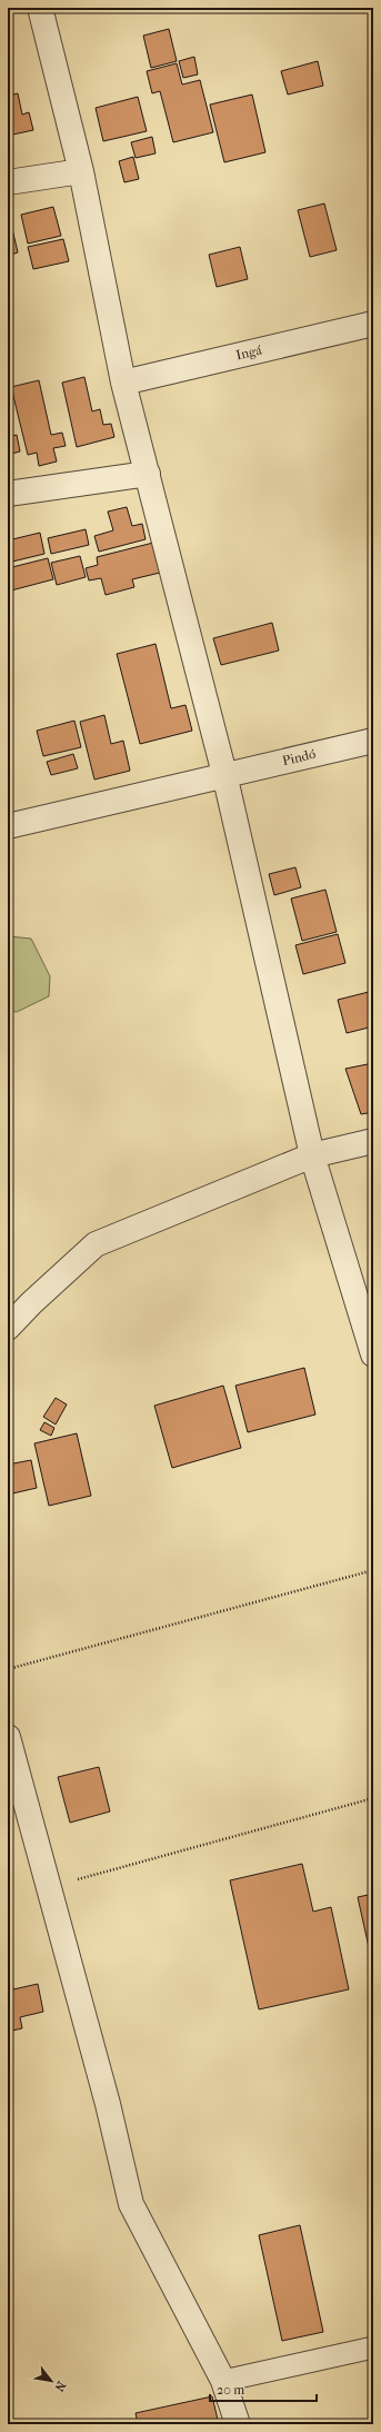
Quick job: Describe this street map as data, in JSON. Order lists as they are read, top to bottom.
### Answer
{
  "streets": {
    "street": ["Ingá", "Pindó"]
  },
  "scale_bar": "20 m",
  "north": "bottom right"
}
